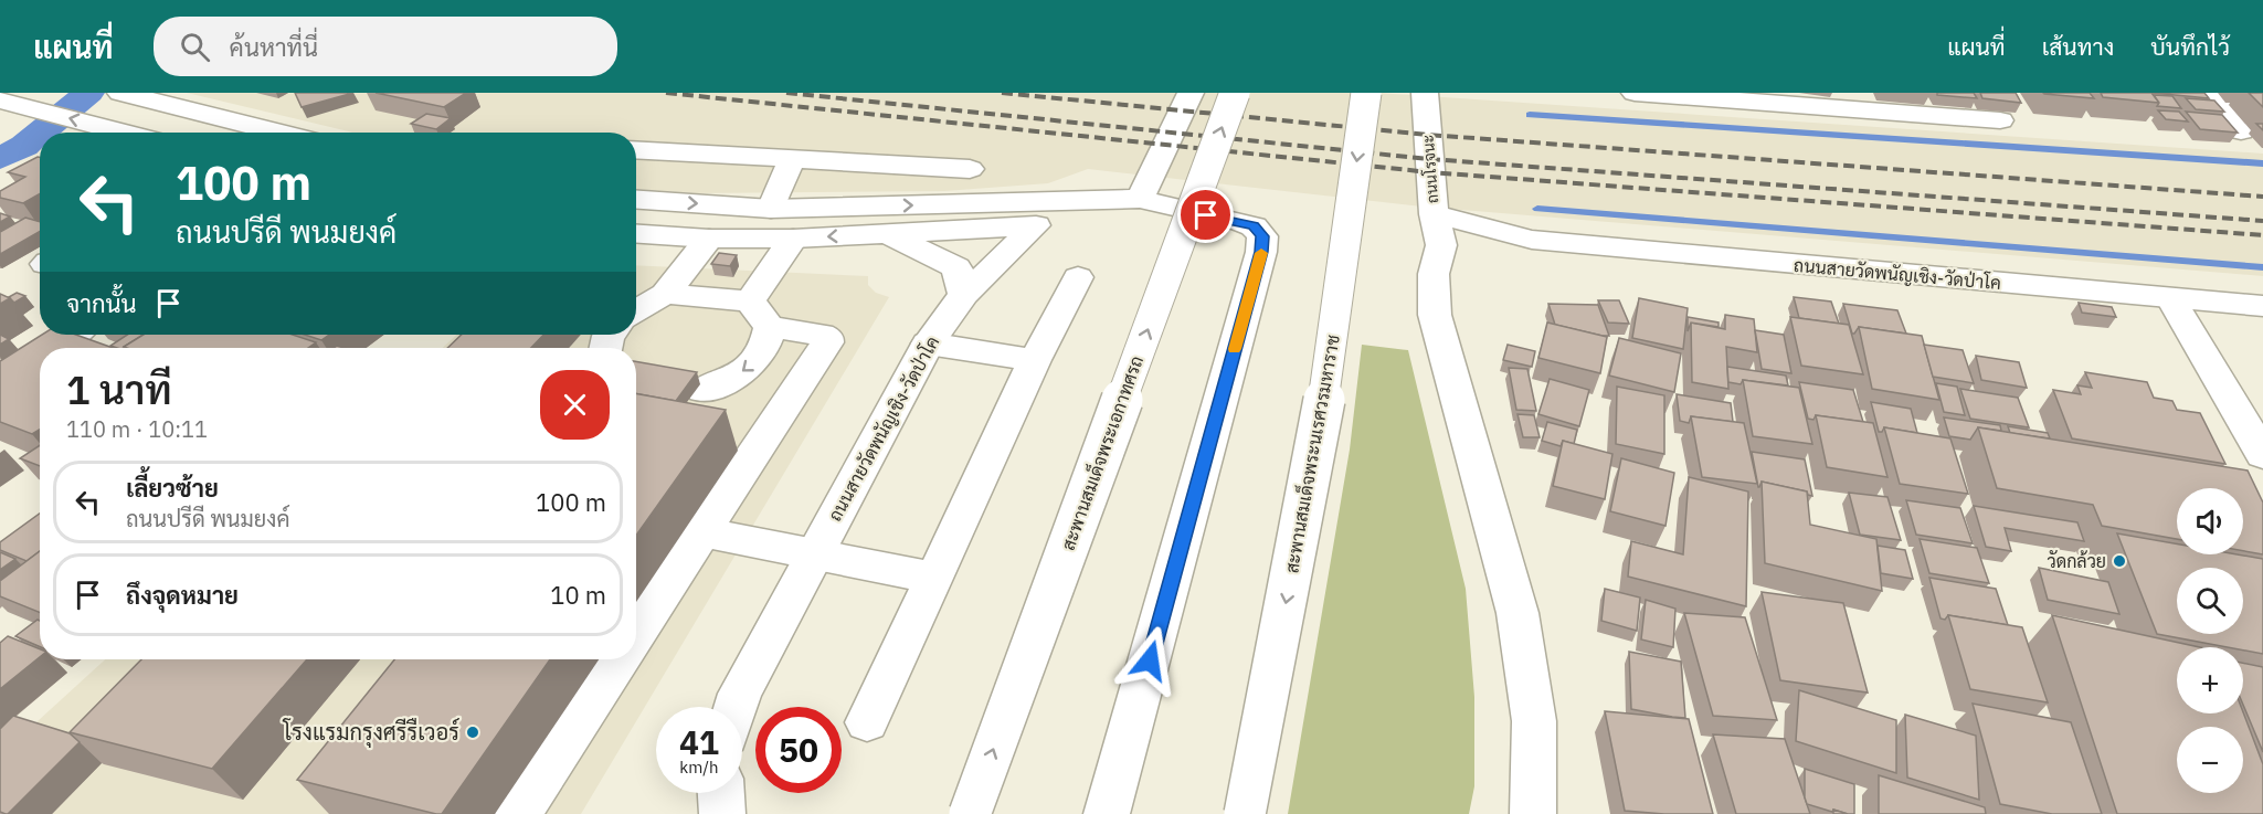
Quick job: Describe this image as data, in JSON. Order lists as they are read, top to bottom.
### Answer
{
  "streets": {
    "main road": [
      "ถนนโรจนะ",
      "ถนนสายวัดพนัญเชิง-วัดป่าโค",
      "สะพานสมเด็จพระเอกาทศรถ",
      "สะพานสมเด็จพระนเรศวรมหาราช"
    ]
  },
  "crossings": [
    ["ถนนโรจนะ", "ถนนสายวัดพนัญเชิง-วัดป่าโค"]
  ],
  "places": ["วัดกล้วย", "โรงแรมกรุงศรีรืเวอร์"],
  "page": {
    "header": "แผนที่",
    "search": "ค้นหาที่นี่",
    "nav": ["แผนที่", "เส้นทาง", "บันทึกไว้"],
    "turn": ["100 m", "ถนนปรีดี พนมยงค์"],
    "then": "จากนั้น",
    "heading": ["1 นาที", "110 m · 10:11"],
    "list": [
      {
        "name": "เลี้ยวซ้าย",
        "note": "ถนนปรีดี พนมยงค์",
        "value": "100 m"
      },
      {
        "name": "ถึงจุดหมาย",
        "value": "10 m"
      }
    ],
    "map_buttons": ["+", "−"],
    "speed": "41 km/h",
    "limit": "50"
  }
}
